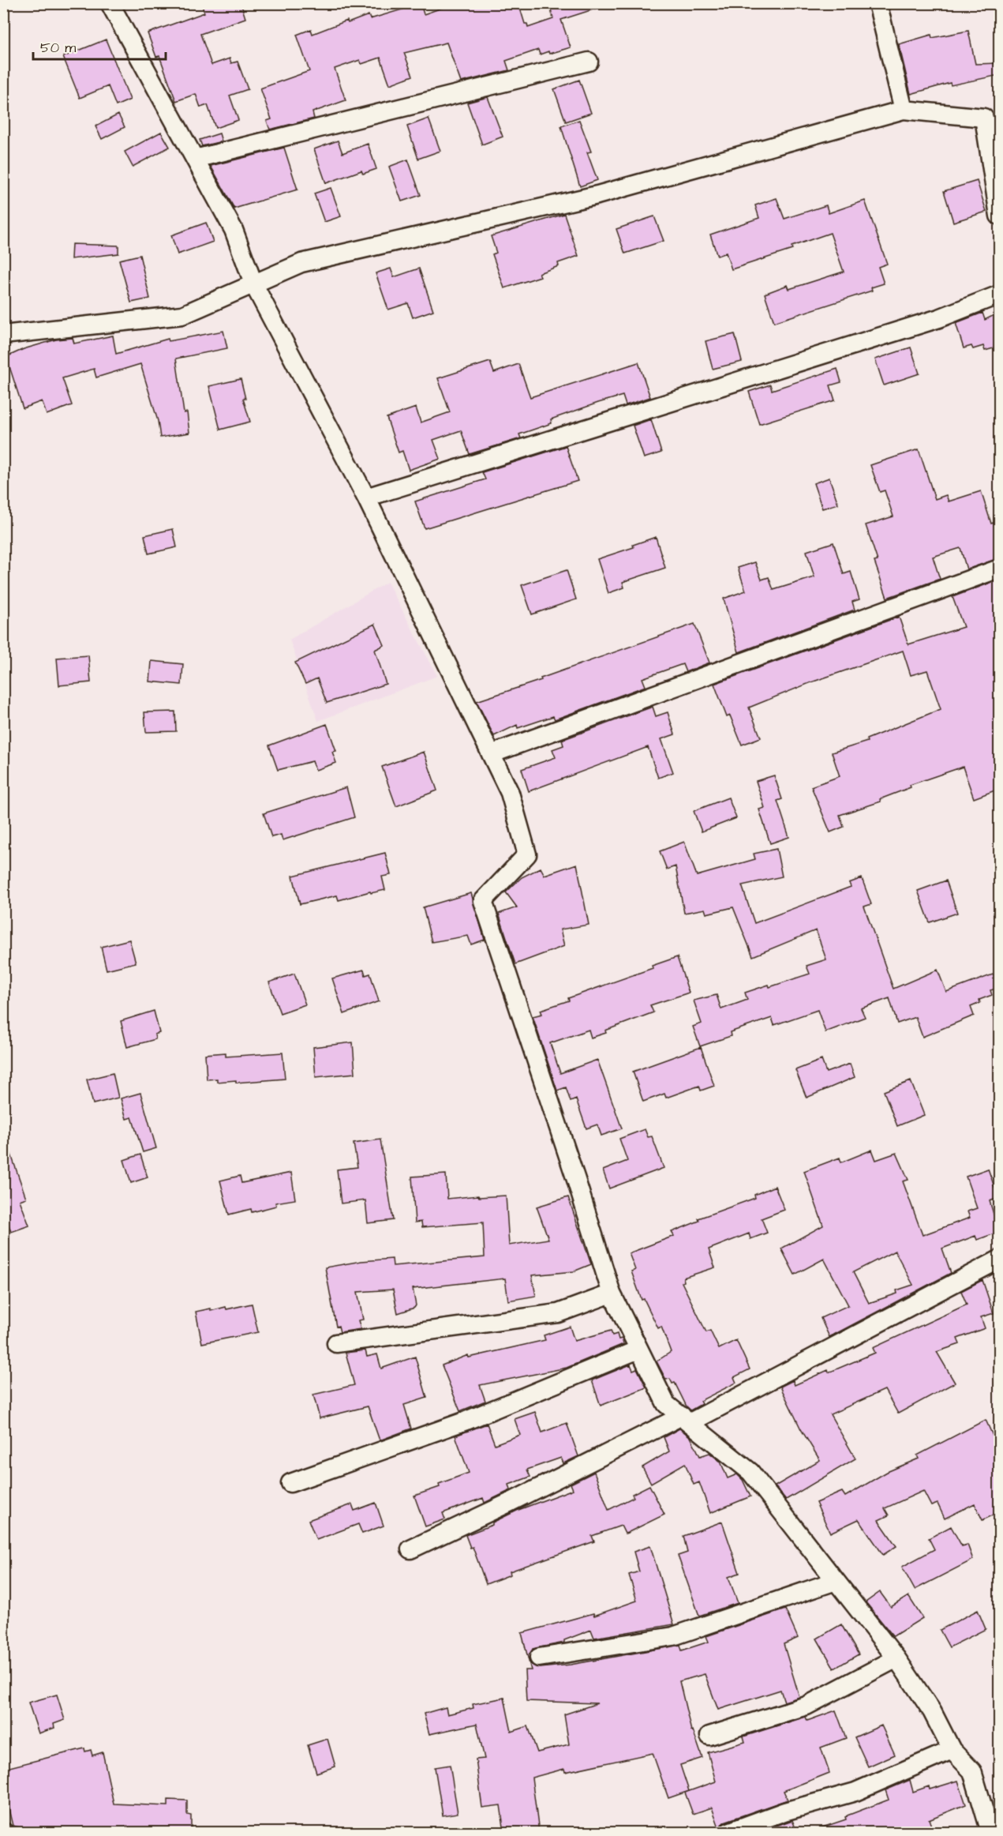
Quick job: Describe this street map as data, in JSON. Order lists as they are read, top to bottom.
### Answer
{
  "scale_bar": "50 m"
}
